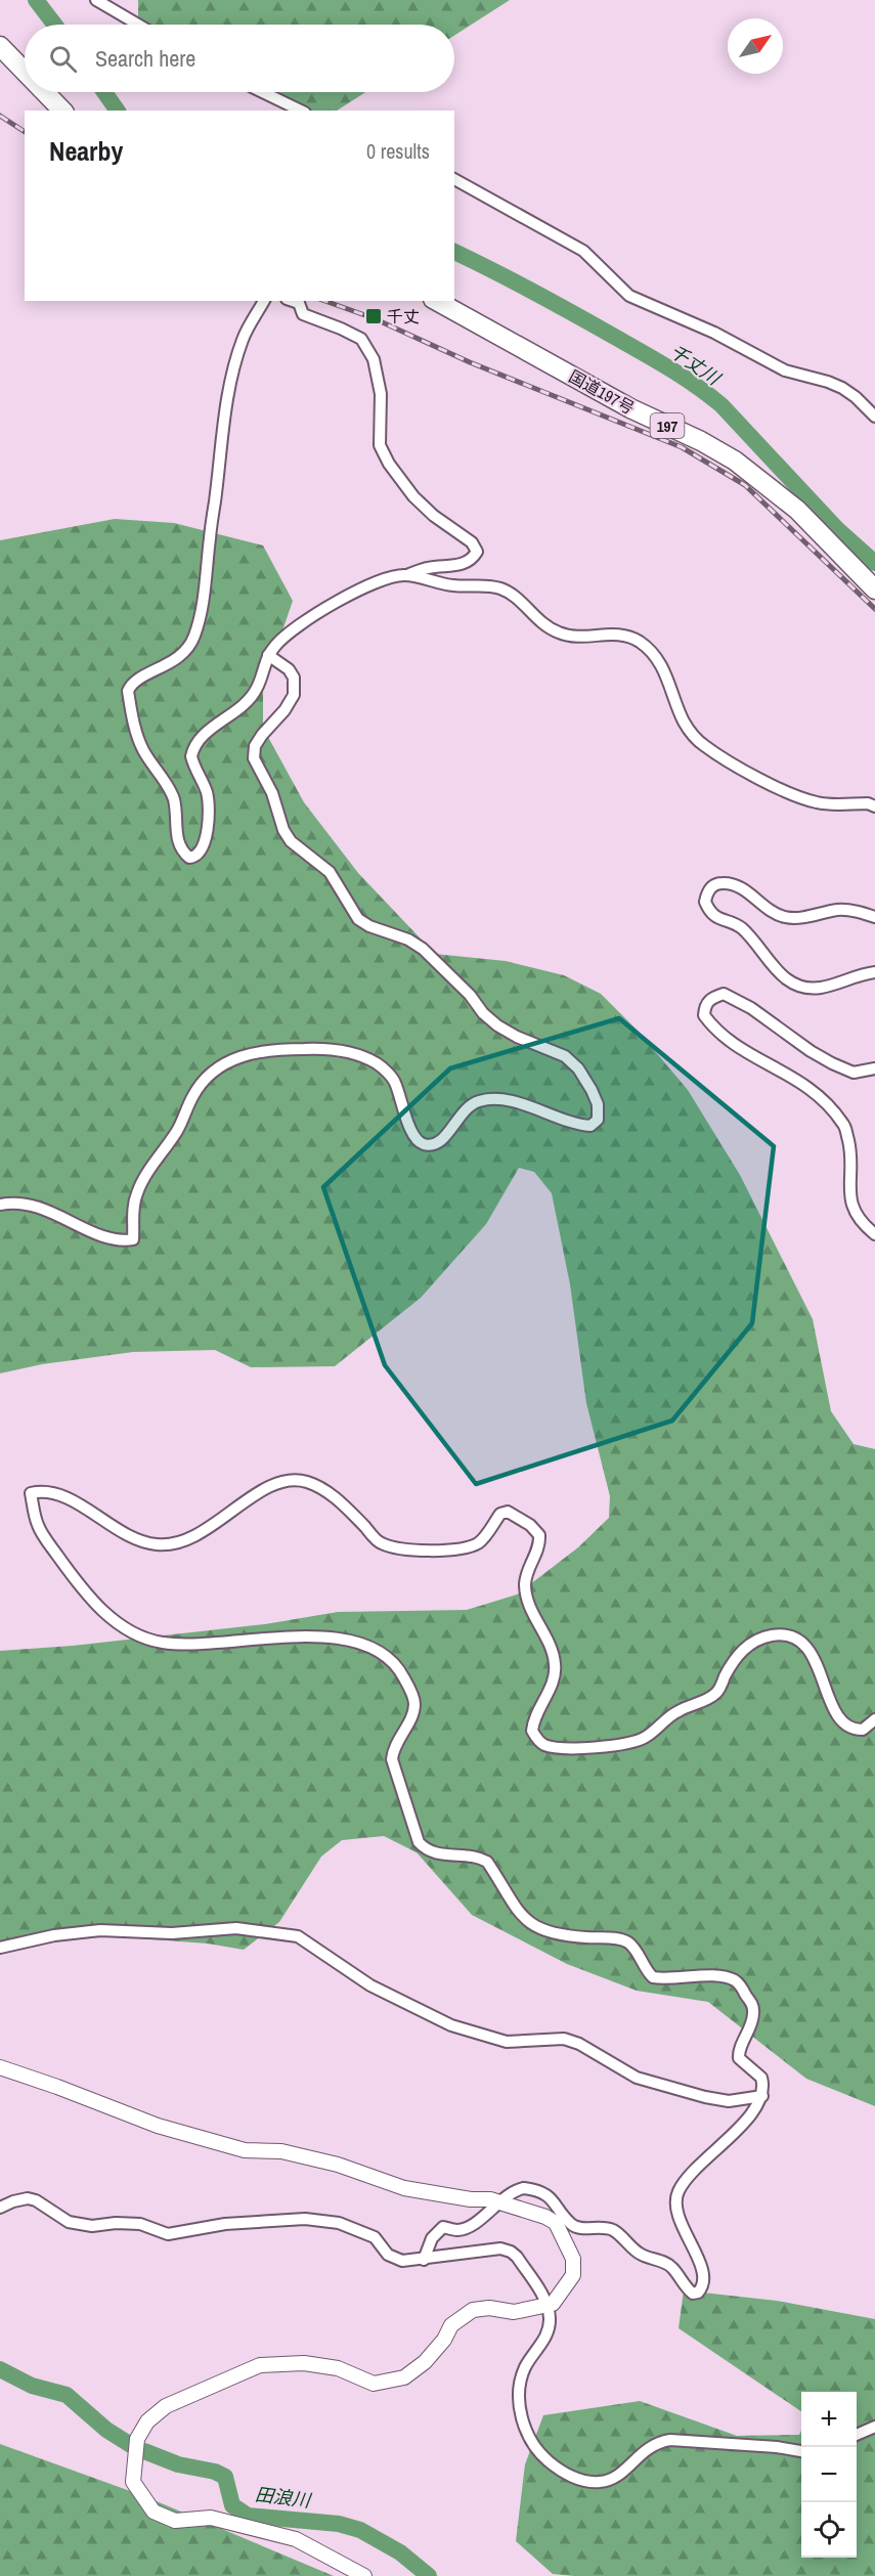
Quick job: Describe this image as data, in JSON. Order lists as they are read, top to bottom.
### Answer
{
  "streets": {
    "highway": ["国道197号", "197"]
  },
  "water": ["千丈川", "田浪川"],
  "places": {
    "transit": ["千丈"]
  },
  "north": "top right",
  "page": {
    "search": "Search here",
    "heading": ["Nearby", "0 results"],
    "map_buttons": ["+", "−"]
  }
}
